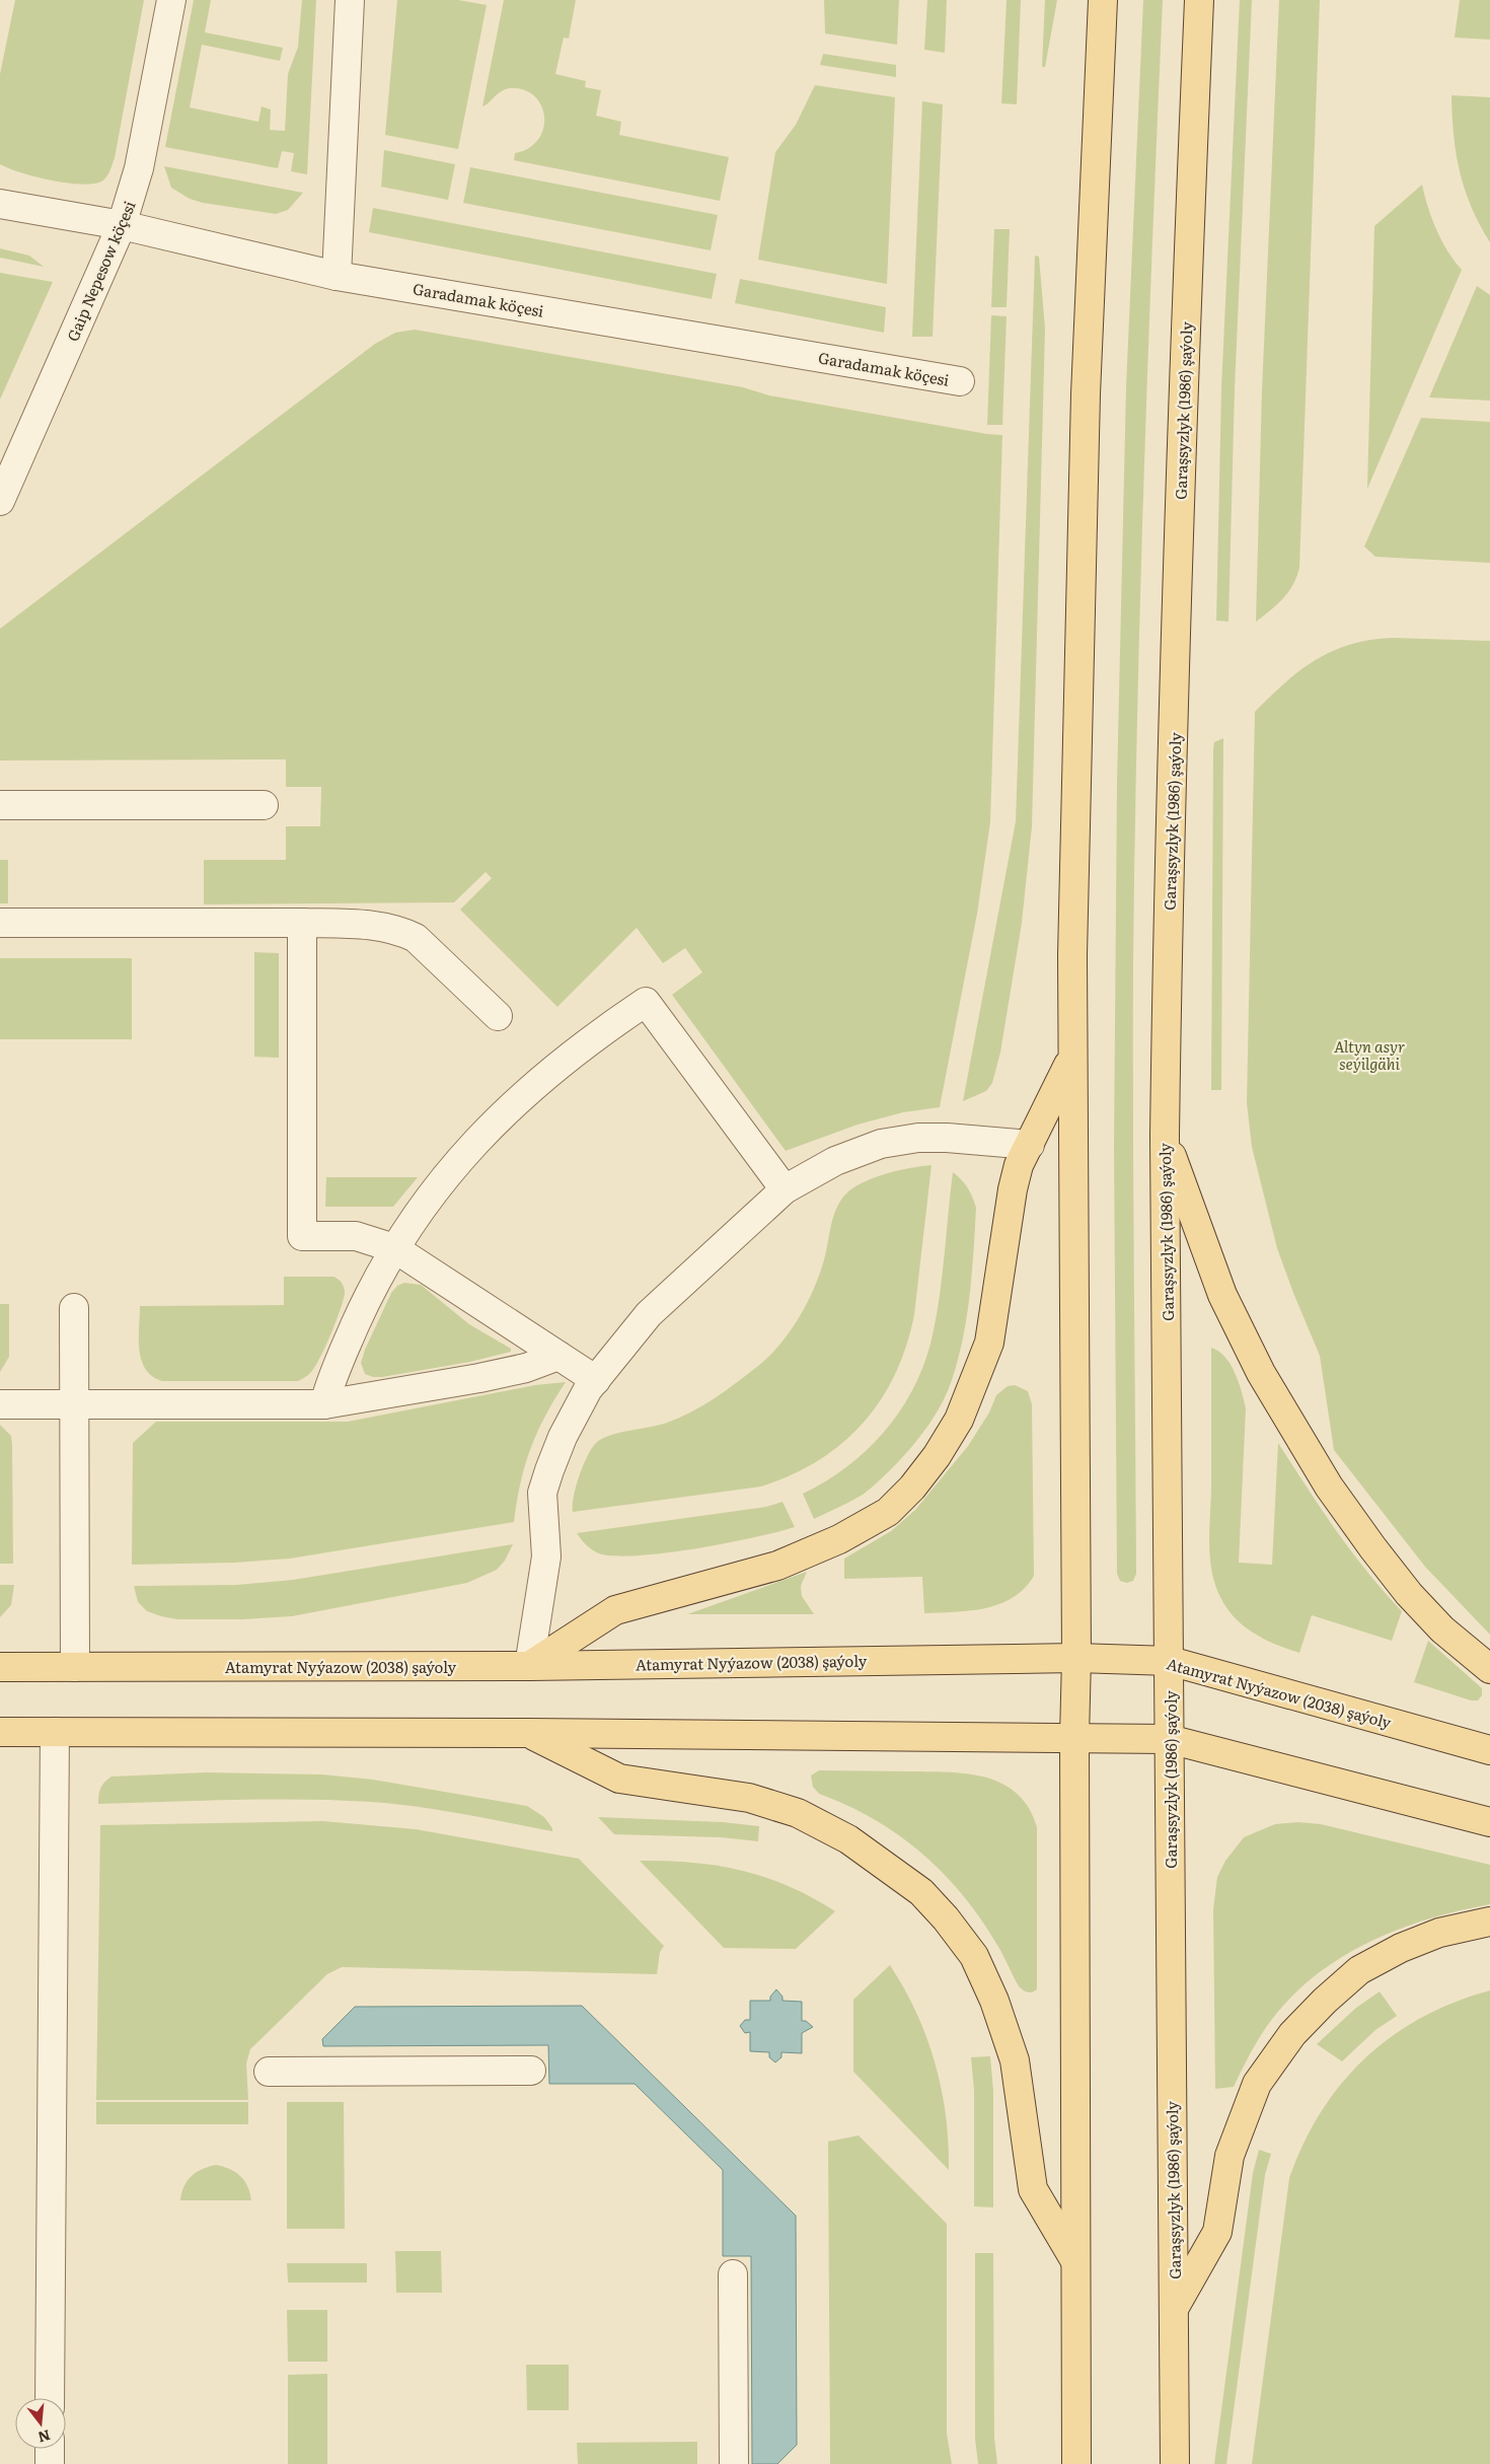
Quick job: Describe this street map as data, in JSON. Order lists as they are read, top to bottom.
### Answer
{
  "streets": {
    "main road": ["Garaşsyzlyk (1986) şaýoly", "Atamyrat Nyýazow (2038) şaýoly"],
    "street": ["Gaip Nepesow köçesi", "Garadamak köçesi"]
  },
  "crossings": [
    ["Gaip Nepesow köçesi", "Garadamak köçesi"],
    ["Garaşsyzlyk (1986) şaýoly", "Atamyrat Nyýazow (2038) şaýoly"]
  ],
  "parks": ["Altyn asyr seýilgähi"],
  "north": "bottom"
}
